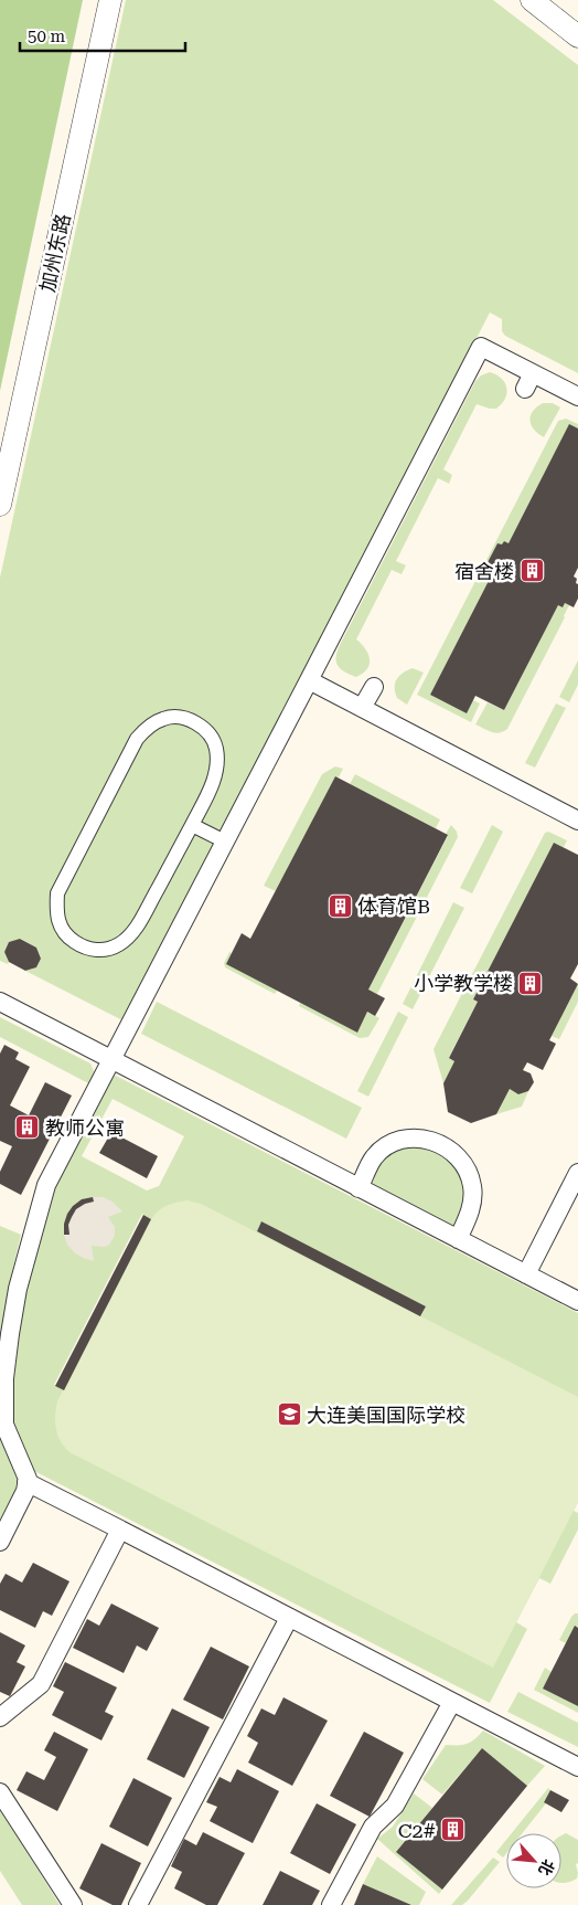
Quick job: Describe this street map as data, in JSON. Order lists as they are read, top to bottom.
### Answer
{
  "streets": {
    "street": ["加州东路"]
  },
  "places": {
    "building": [
      "宿舍楼",
      "体育馆B",
      "小学教学楼",
      "教师公寓",
      "C2#"
    ],
    "school or university": ["大连美国国际学校"]
  },
  "scale_bar": "50 m",
  "north": "bottom right"
}
